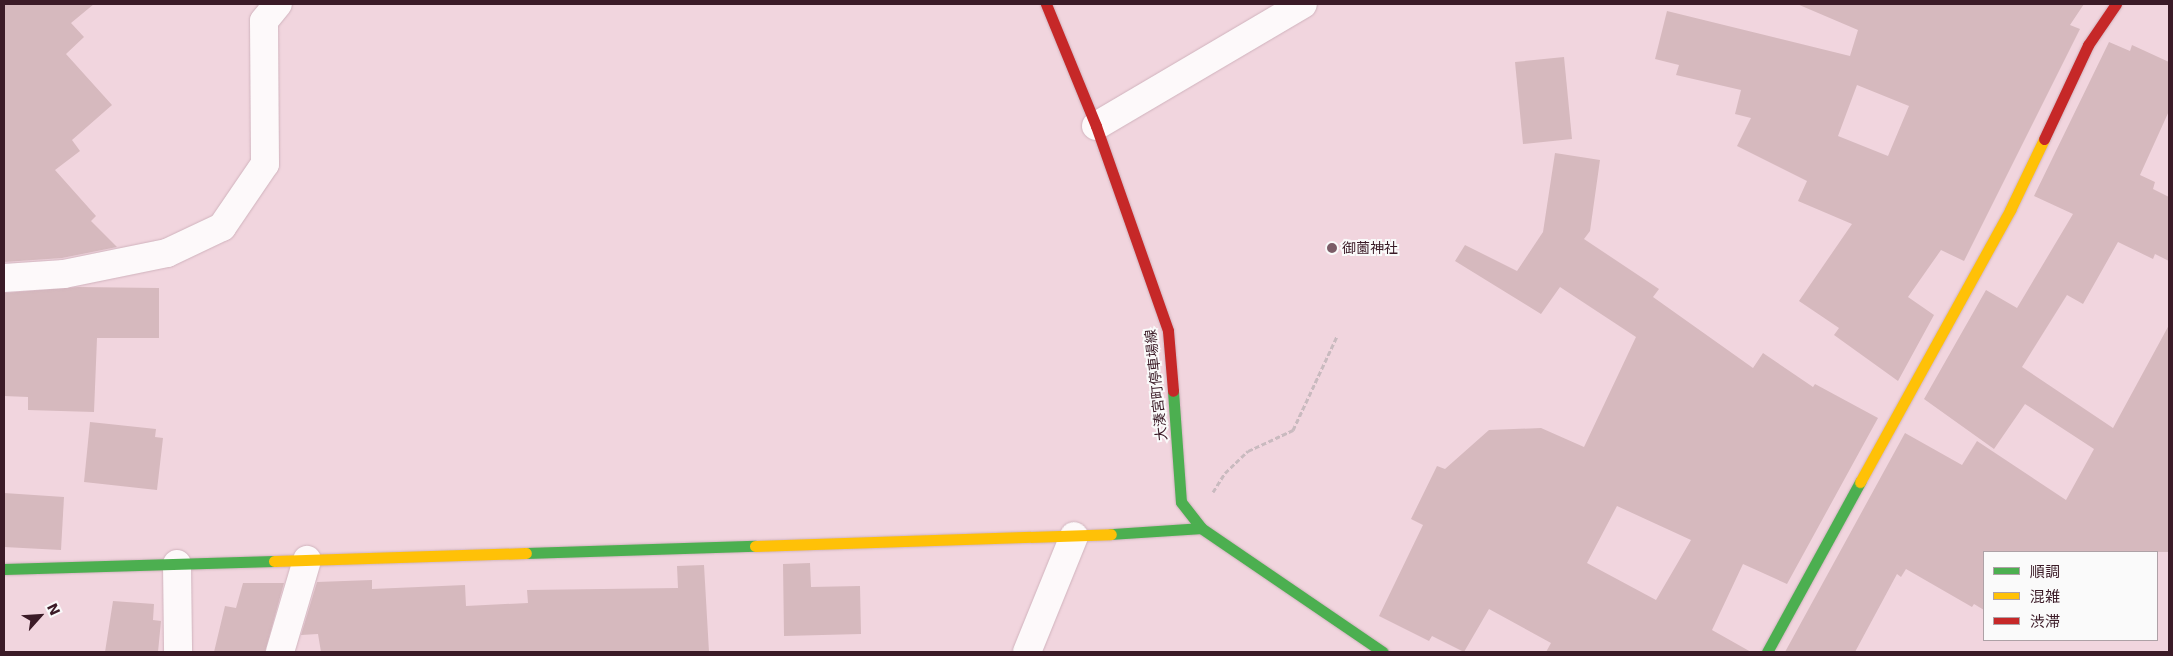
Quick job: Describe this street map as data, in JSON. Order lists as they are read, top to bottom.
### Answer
{
  "streets": {
    "street": ["大湊宮町停車場線"]
  },
  "places": ["御薗神社"],
  "legend": ["順調", "混雑", "渋滞"],
  "north": "top right"
}
